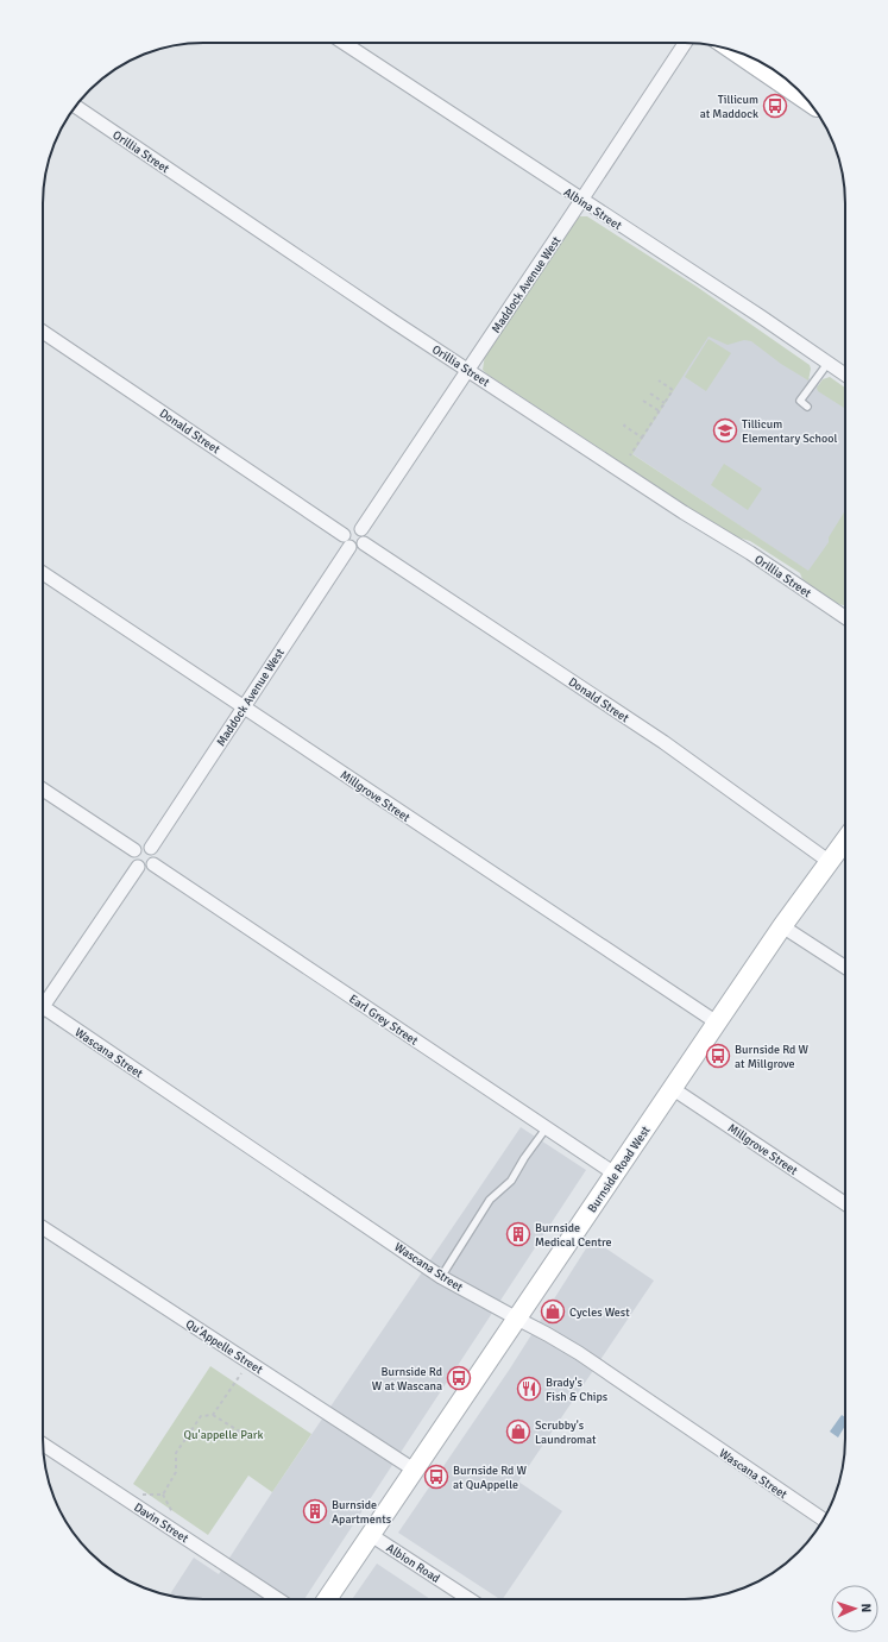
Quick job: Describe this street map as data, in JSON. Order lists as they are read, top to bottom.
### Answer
{
  "streets": {
    "main road": ["Burnside Road West"],
    "street": [
      "Orillia Street",
      "Albina Street",
      "Maddock Avenue West",
      "Donald Street",
      "Millgrove Street",
      "Earl Grey Street",
      "Wascana Street",
      "Qu'Appelle Street",
      "Davin Street",
      "Albion Road"
    ]
  },
  "crossings": [
    ["Orillia Street", "Maddock Avenue West"],
    ["Albina Street", "Maddock Avenue West"],
    ["Maddock Avenue West", "Donald Street"],
    ["Maddock Avenue West", "Millgrove Street"],
    ["Maddock Avenue West", "Earl Grey Street"],
    ["Donald Street", "Burnside Road West"],
    ["Millgrove Street", "Burnside Road West"],
    ["Earl Grey Street", "Burnside Road West"],
    ["Wascana Street", "Burnside Road West"],
    ["Burnside Road West", "Qu'Appelle Street"],
    ["Burnside Road West", "Albion Road"]
  ],
  "parks": ["Qu'appelle Park"],
  "places": {
    "bus stop": [
      "Tillicum at Maddock",
      "Burnside Rd W at Millgrove",
      "Burnside Rd W at Wascana",
      "Burnside Rd W at QuAppelle"
    ],
    "school or university": ["Tillicum Elementary School"],
    "building": ["Burnside Medical Centre", "Burnside Apartments"],
    "shop": ["Cycles West", "Scrubby's Laundromat"],
    "restaurant": ["Brady's Fish & Chips"]
  },
  "north": "right"
}
